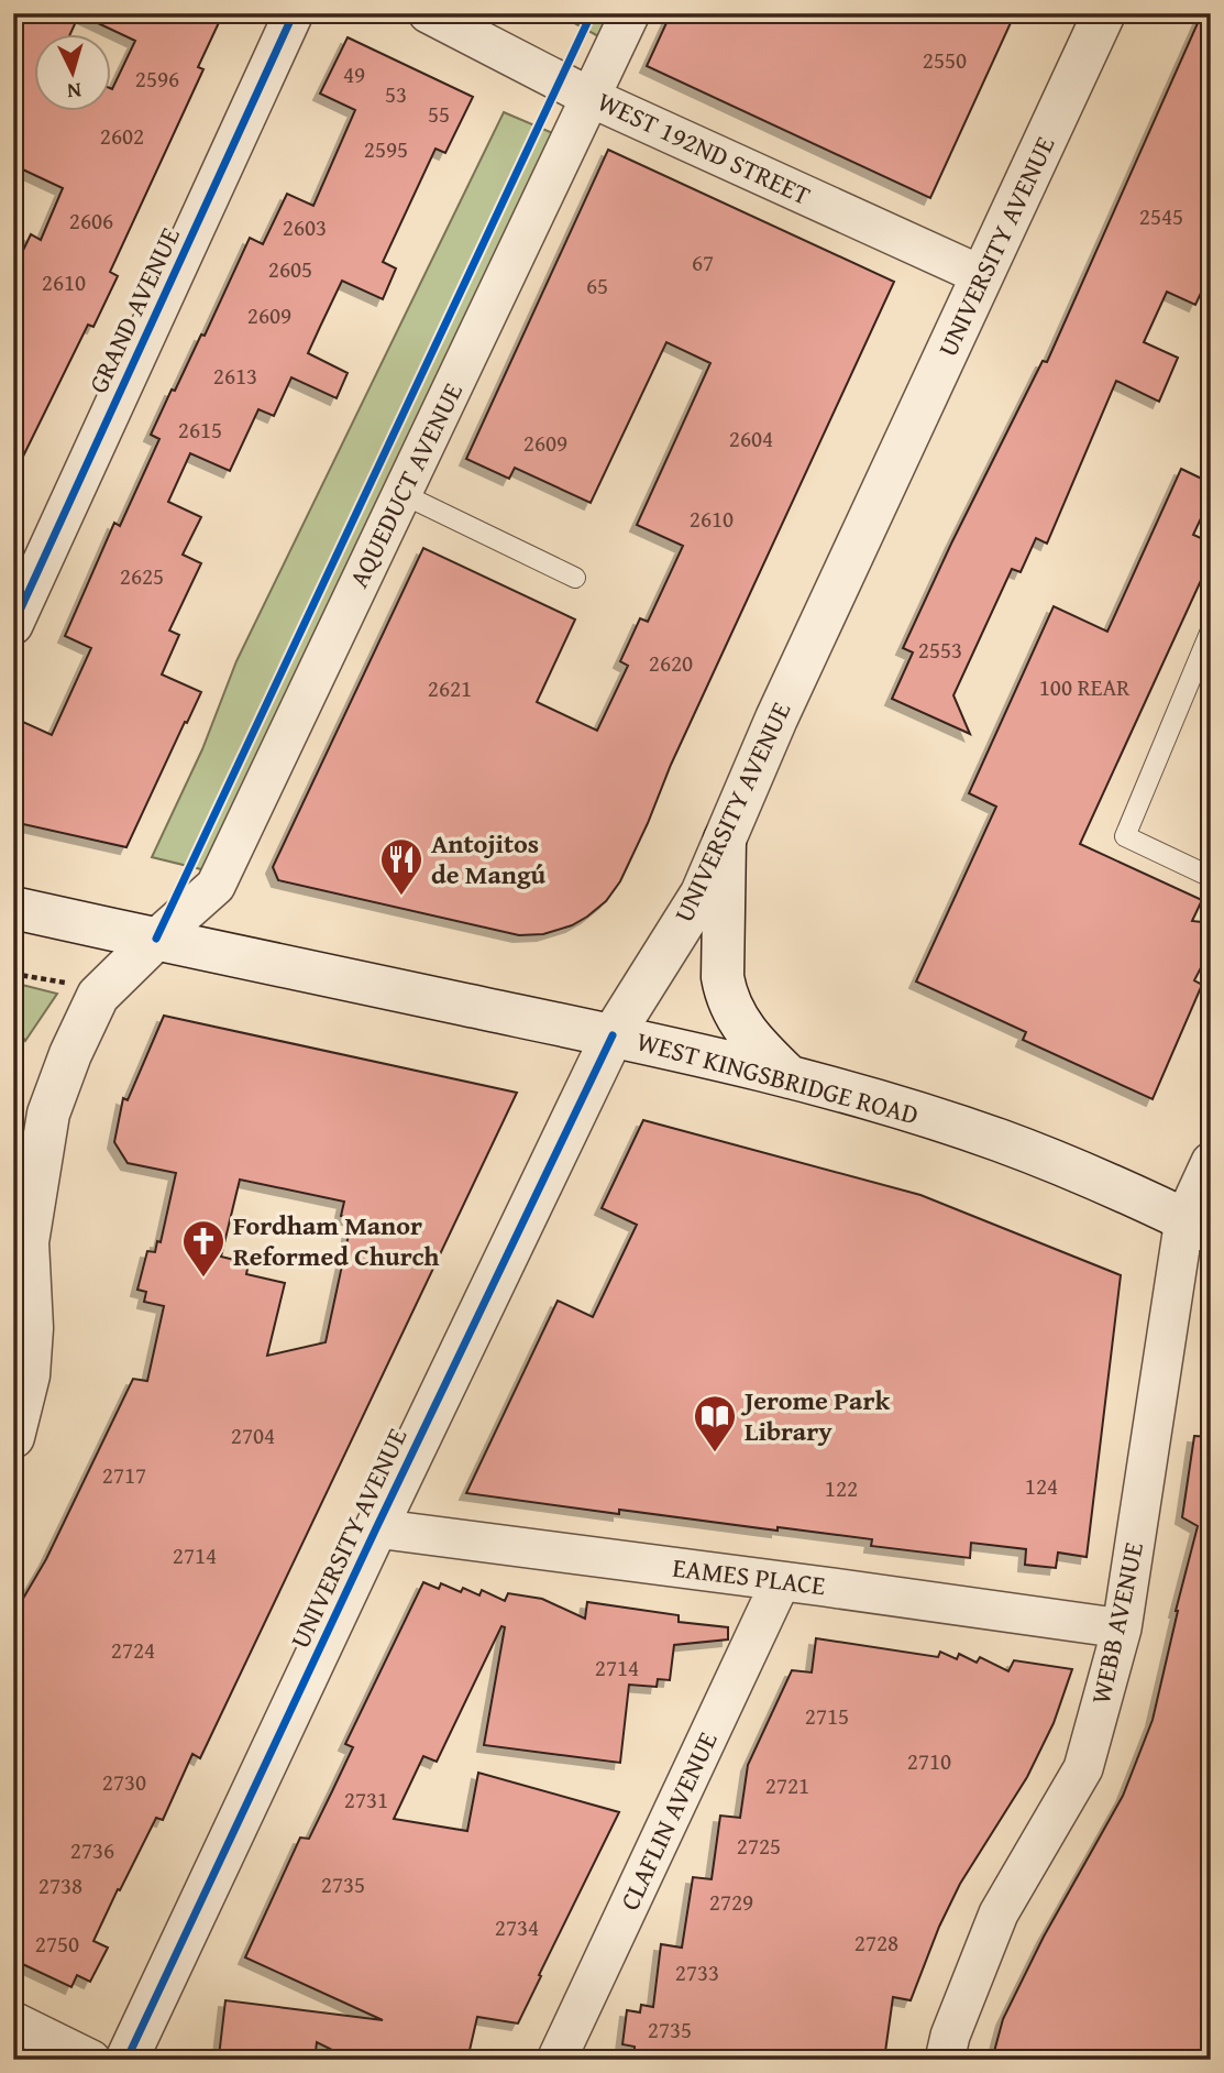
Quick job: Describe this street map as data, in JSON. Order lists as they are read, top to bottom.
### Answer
{
  "streets": {
    "street": [
      "WEST 192ND STREET",
      "UNIVERSITY AVENUE",
      "GRAND AVENUE",
      "AQUEDUCT AVENUE",
      "WEST KINGSBRIDGE ROAD",
      "EAMES PLACE",
      "WEBB AVENUE",
      "CLAFLIN AVENUE"
    ]
  },
  "crossings": [
    ["WEST 192ND STREET", "UNIVERSITY AVENUE"],
    ["WEST 192ND STREET", "AQUEDUCT AVENUE"],
    ["UNIVERSITY AVENUE", "WEST KINGSBRIDGE ROAD"],
    ["UNIVERSITY AVENUE", "EAMES PLACE"],
    ["AQUEDUCT AVENUE", "WEST KINGSBRIDGE ROAD"],
    ["WEST KINGSBRIDGE ROAD", "WEBB AVENUE"],
    ["EAMES PLACE", "WEBB AVENUE"],
    ["EAMES PLACE", "CLAFLIN AVENUE"]
  ],
  "places": {
    "restaurant": ["Antojitos de Mangú"],
    "church": ["Fordham Manor Reformed Church"],
    "library": ["Jerome Park Library"]
  },
  "house_numbers": [
    "2550",
    "49",
    "2596",
    "53",
    "55",
    "2602",
    "2595",
    "2545",
    "2606",
    "2603",
    "67",
    "2605",
    "2610",
    "65",
    "2609",
    "2613",
    "2615",
    "2604",
    "2609",
    "2610",
    "2625",
    "2553",
    "2620",
    "100 REAR",
    "2621",
    "2704",
    "2717",
    "124",
    "122",
    "2714",
    "2724",
    "2714",
    "2715",
    "2710",
    "2730",
    "2721",
    "2731",
    "2725",
    "2736",
    "2735",
    "2738",
    "2729",
    "2734",
    "2728",
    "2750",
    "2733",
    "2735"
  ],
  "north": "bottom"
}
